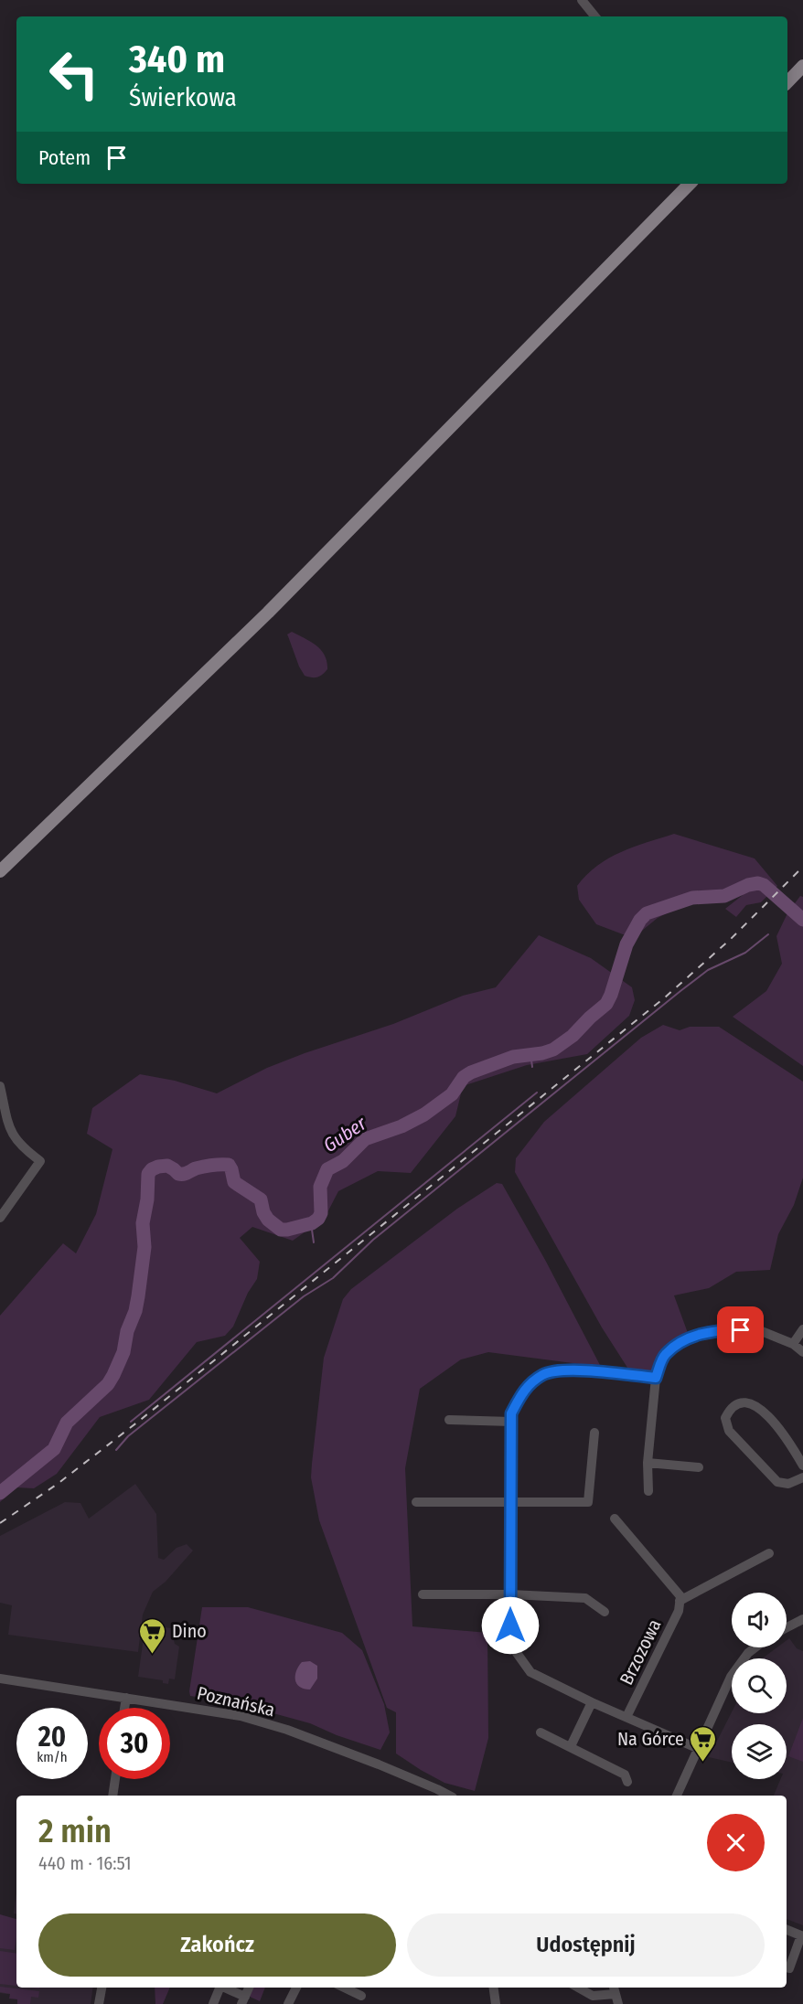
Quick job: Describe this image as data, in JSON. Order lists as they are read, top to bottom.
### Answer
{
  "streets": {
    "street": ["Brzozowa", "Poznańska"]
  },
  "water": ["Guber"],
  "places": {
    "supermarket": ["Dino", "Na Górce"]
  },
  "page": {
    "turn": ["340 m", "Świerkowa"],
    "then": "Potem",
    "speed": "20 km/h",
    "limit": "30",
    "heading": ["2 min", "440 m · 16:51"],
    "buttons": ["Zakończ", "Udostępnij"]
  }
}
